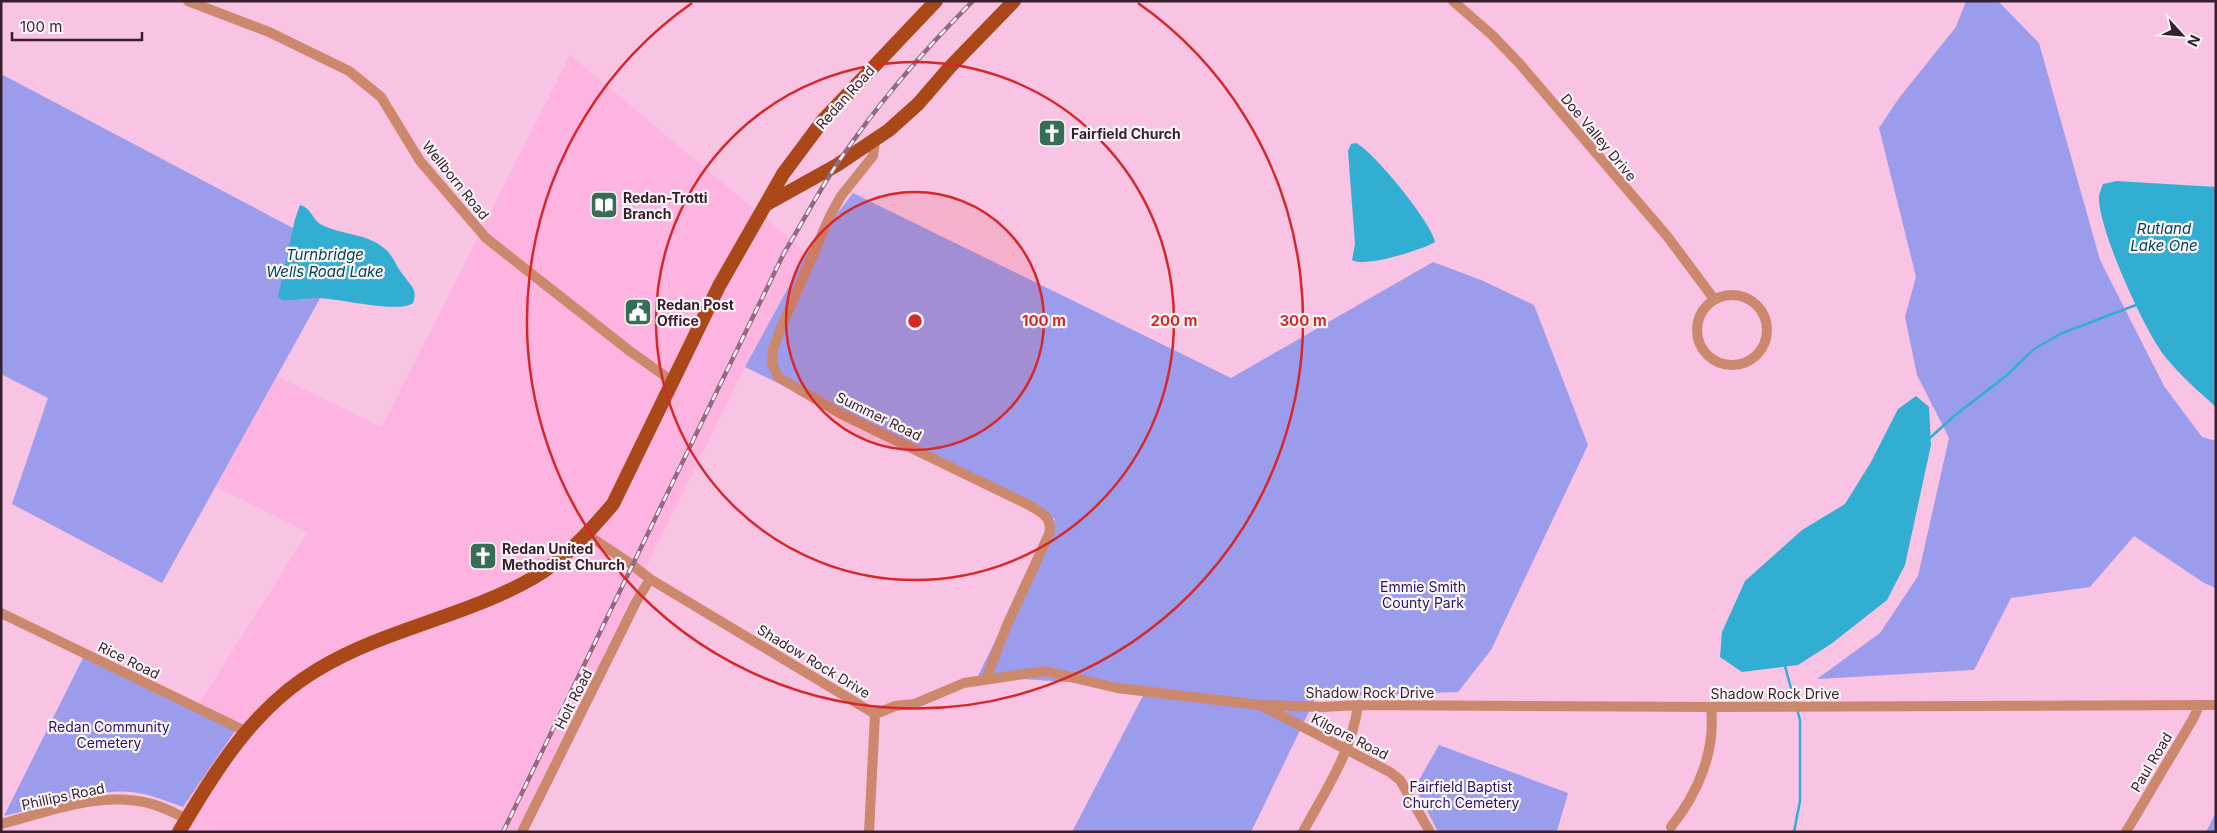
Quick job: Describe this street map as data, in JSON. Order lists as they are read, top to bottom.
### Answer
{
  "streets": {
    "main road": ["Redan Road"],
    "street": [
      "Doe Valley Drive",
      "Wellborn Road",
      "Summer Road",
      "Rice Road",
      "Shadow Rock Drive",
      "Holt Road",
      "Kilgore Road",
      "Paul Road",
      "Phillips Road"
    ]
  },
  "crossings": [
    ["Redan Road", "Wellborn Road"],
    ["Redan Road", "Rice Road"],
    ["Redan Road", "Shadow Rock Drive"],
    ["Redan Road", "Phillips Road"],
    ["Summer Road", "Shadow Rock Drive"],
    ["Shadow Rock Drive", "Holt Road"],
    ["Shadow Rock Drive", "Kilgore Road"],
    ["Shadow Rock Drive", "Paul Road"]
  ],
  "water": ["Rutland Lake One", "Turnbridge Wells Road Lake"],
  "parks": ["Emmie Smith County Park", "Redan Community Cemetery", "Fairfield Baptist Church Cemetery"],
  "places": {
    "church": ["Fairfield Church", "Redan United Methodist Church"],
    "library": ["Redan-Trotti Branch"],
    "public building": ["Redan Post Office"]
  },
  "scale_bar": "100 m",
  "north": "bottom right",
  "rings": ["100 m", "200 m", "300 m"]
}
